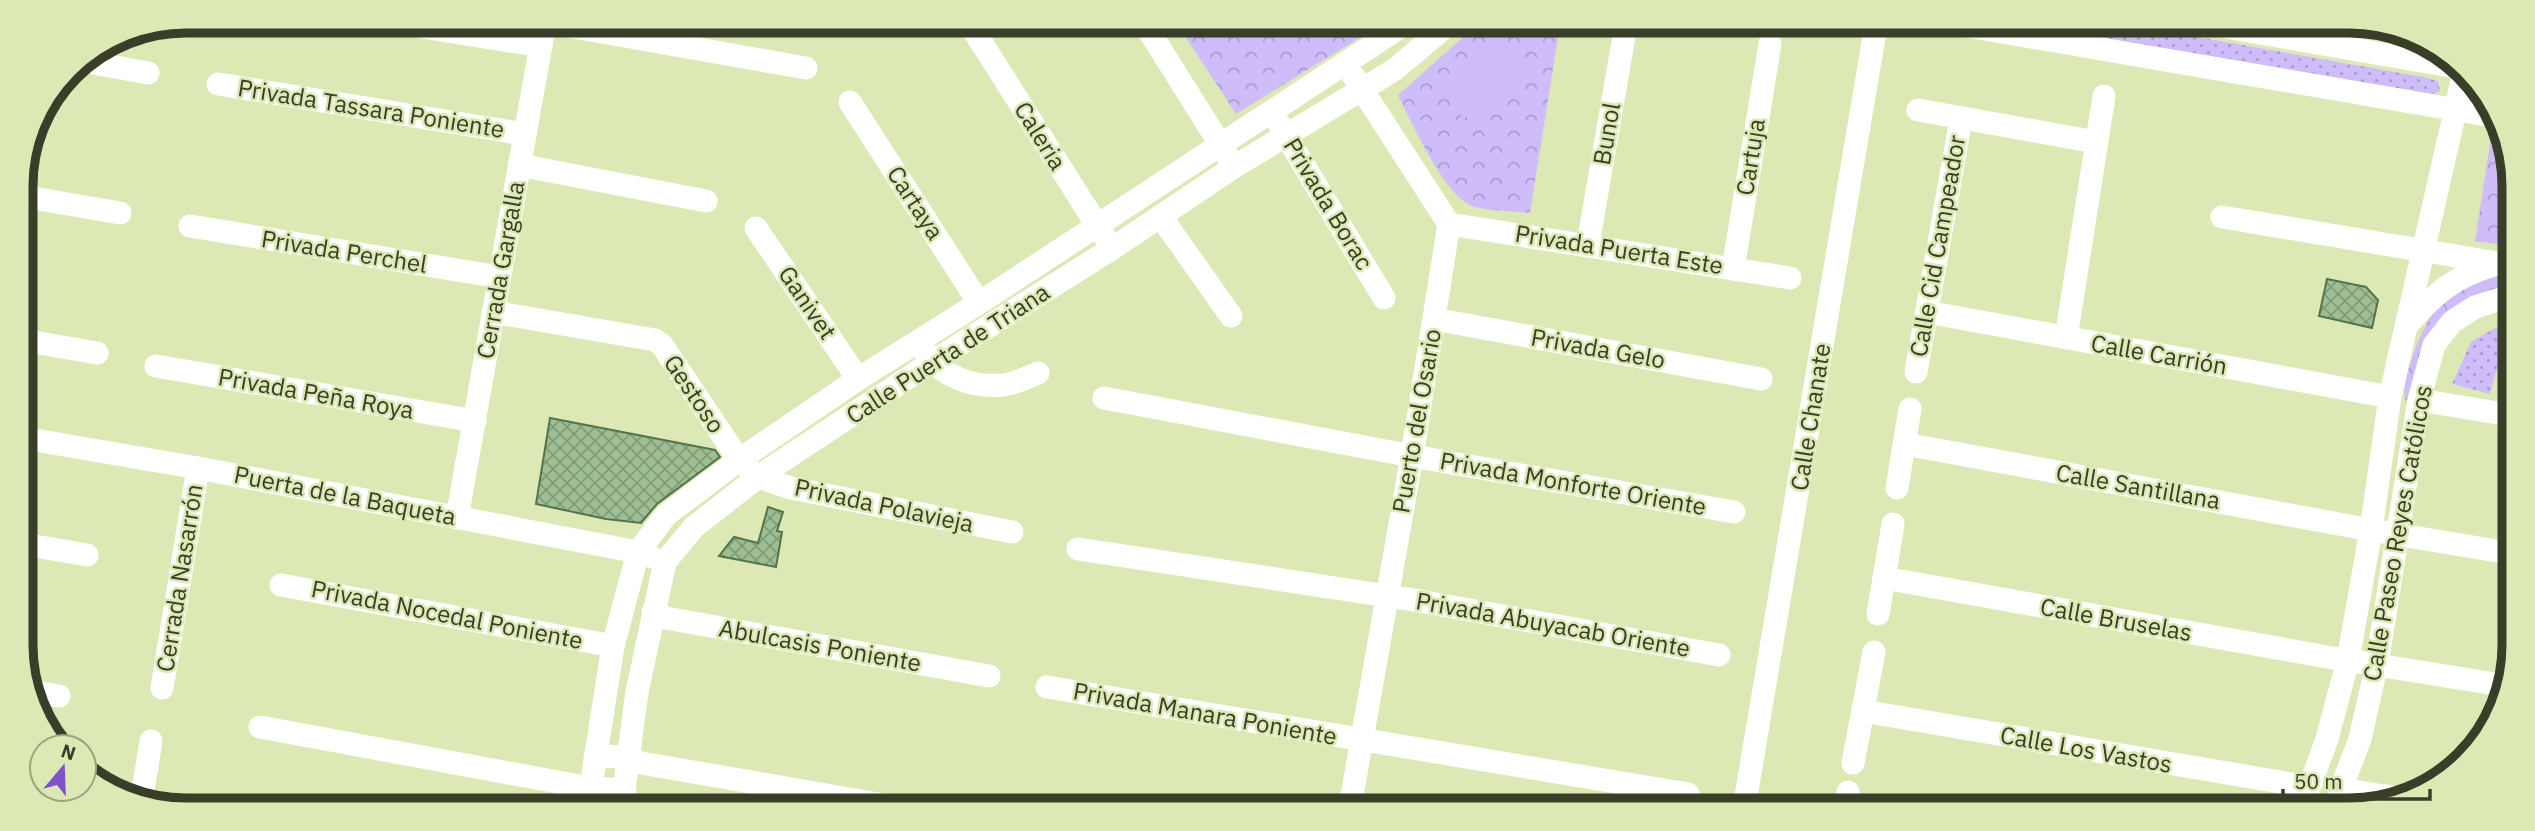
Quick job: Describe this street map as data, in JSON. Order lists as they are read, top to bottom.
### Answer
{
  "streets": {
    "street": [
      "Privada Tassara Poniente",
      "Bunol",
      "Caleria",
      "Cartuja",
      "Cartaya",
      "Privada Borac",
      "Calle Cid Campeador",
      "Privada Puerta Este",
      "Privada Perchel",
      "Cerrada Gargalla",
      "Ganivet",
      "Privada Gelo",
      "Calle Puerta de Triana",
      "Calle Carrión",
      "Privada Peña Roya",
      "Gestoso",
      "Calle Chanate",
      "Puerto del Osario",
      "Privada Monforte Oriente",
      "Calle Santillana",
      "Puerta de la Baqueta",
      "Privada Polavieja",
      "Calle Paseo Reyes Católicos",
      "Cerrada Nasarrón",
      "Privada Nocedal Poniente",
      "Calle Bruselas",
      "Privada Abuyacab Oriente",
      "Abulcasis Poniente",
      "Privada Manara Poniente",
      "Calle Los Vastos"
    ]
  },
  "crossings": [
    ["Privada Tassara Poniente", "Cerrada Gargalla"],
    ["Bunol", "Privada Puerta Este"],
    ["Caleria", "Calle Puerta de Triana"],
    ["Cartuja", "Privada Puerta Este"],
    ["Cartaya", "Calle Puerta de Triana"],
    ["Privada Borac", "Calle Puerta de Triana"],
    ["Calle Cid Campeador", "Calle Carrión"],
    ["Privada Puerta Este", "Puerto del Osario"],
    ["Privada Perchel", "Cerrada Gargalla"],
    ["Cerrada Gargalla", "Privada Peña Roya"],
    ["Cerrada Gargalla", "Gestoso"],
    ["Cerrada Gargalla", "Puerta de la Baqueta"],
    ["Ganivet", "Calle Puerta de Triana"],
    ["Privada Gelo", "Puerto del Osario"],
    ["Calle Puerta de Triana", "Gestoso"],
    ["Calle Puerta de Triana", "Puerta de la Baqueta"],
    ["Calle Puerta de Triana", "Privada Polavieja"],
    ["Calle Puerta de Triana", "Privada Nocedal Poniente"],
    ["Calle Puerta de Triana", "Abulcasis Poniente"],
    ["Calle Carrión", "Calle Paseo Reyes Católicos"],
    ["Gestoso", "Privada Polavieja"],
    ["Puerto del Osario", "Privada Monforte Oriente"],
    ["Puerto del Osario", "Privada Abuyacab Oriente"],
    ["Puerto del Osario", "Privada Manara Poniente"],
    ["Calle Santillana", "Calle Paseo Reyes Católicos"],
    ["Puerta de la Baqueta", "Cerrada Nasarrón"],
    ["Calle Paseo Reyes Católicos", "Calle Bruselas"],
    ["Calle Paseo Reyes Católicos", "Calle Los Vastos"]
  ],
  "scale_bar": "50 m",
  "north": "top"
}
